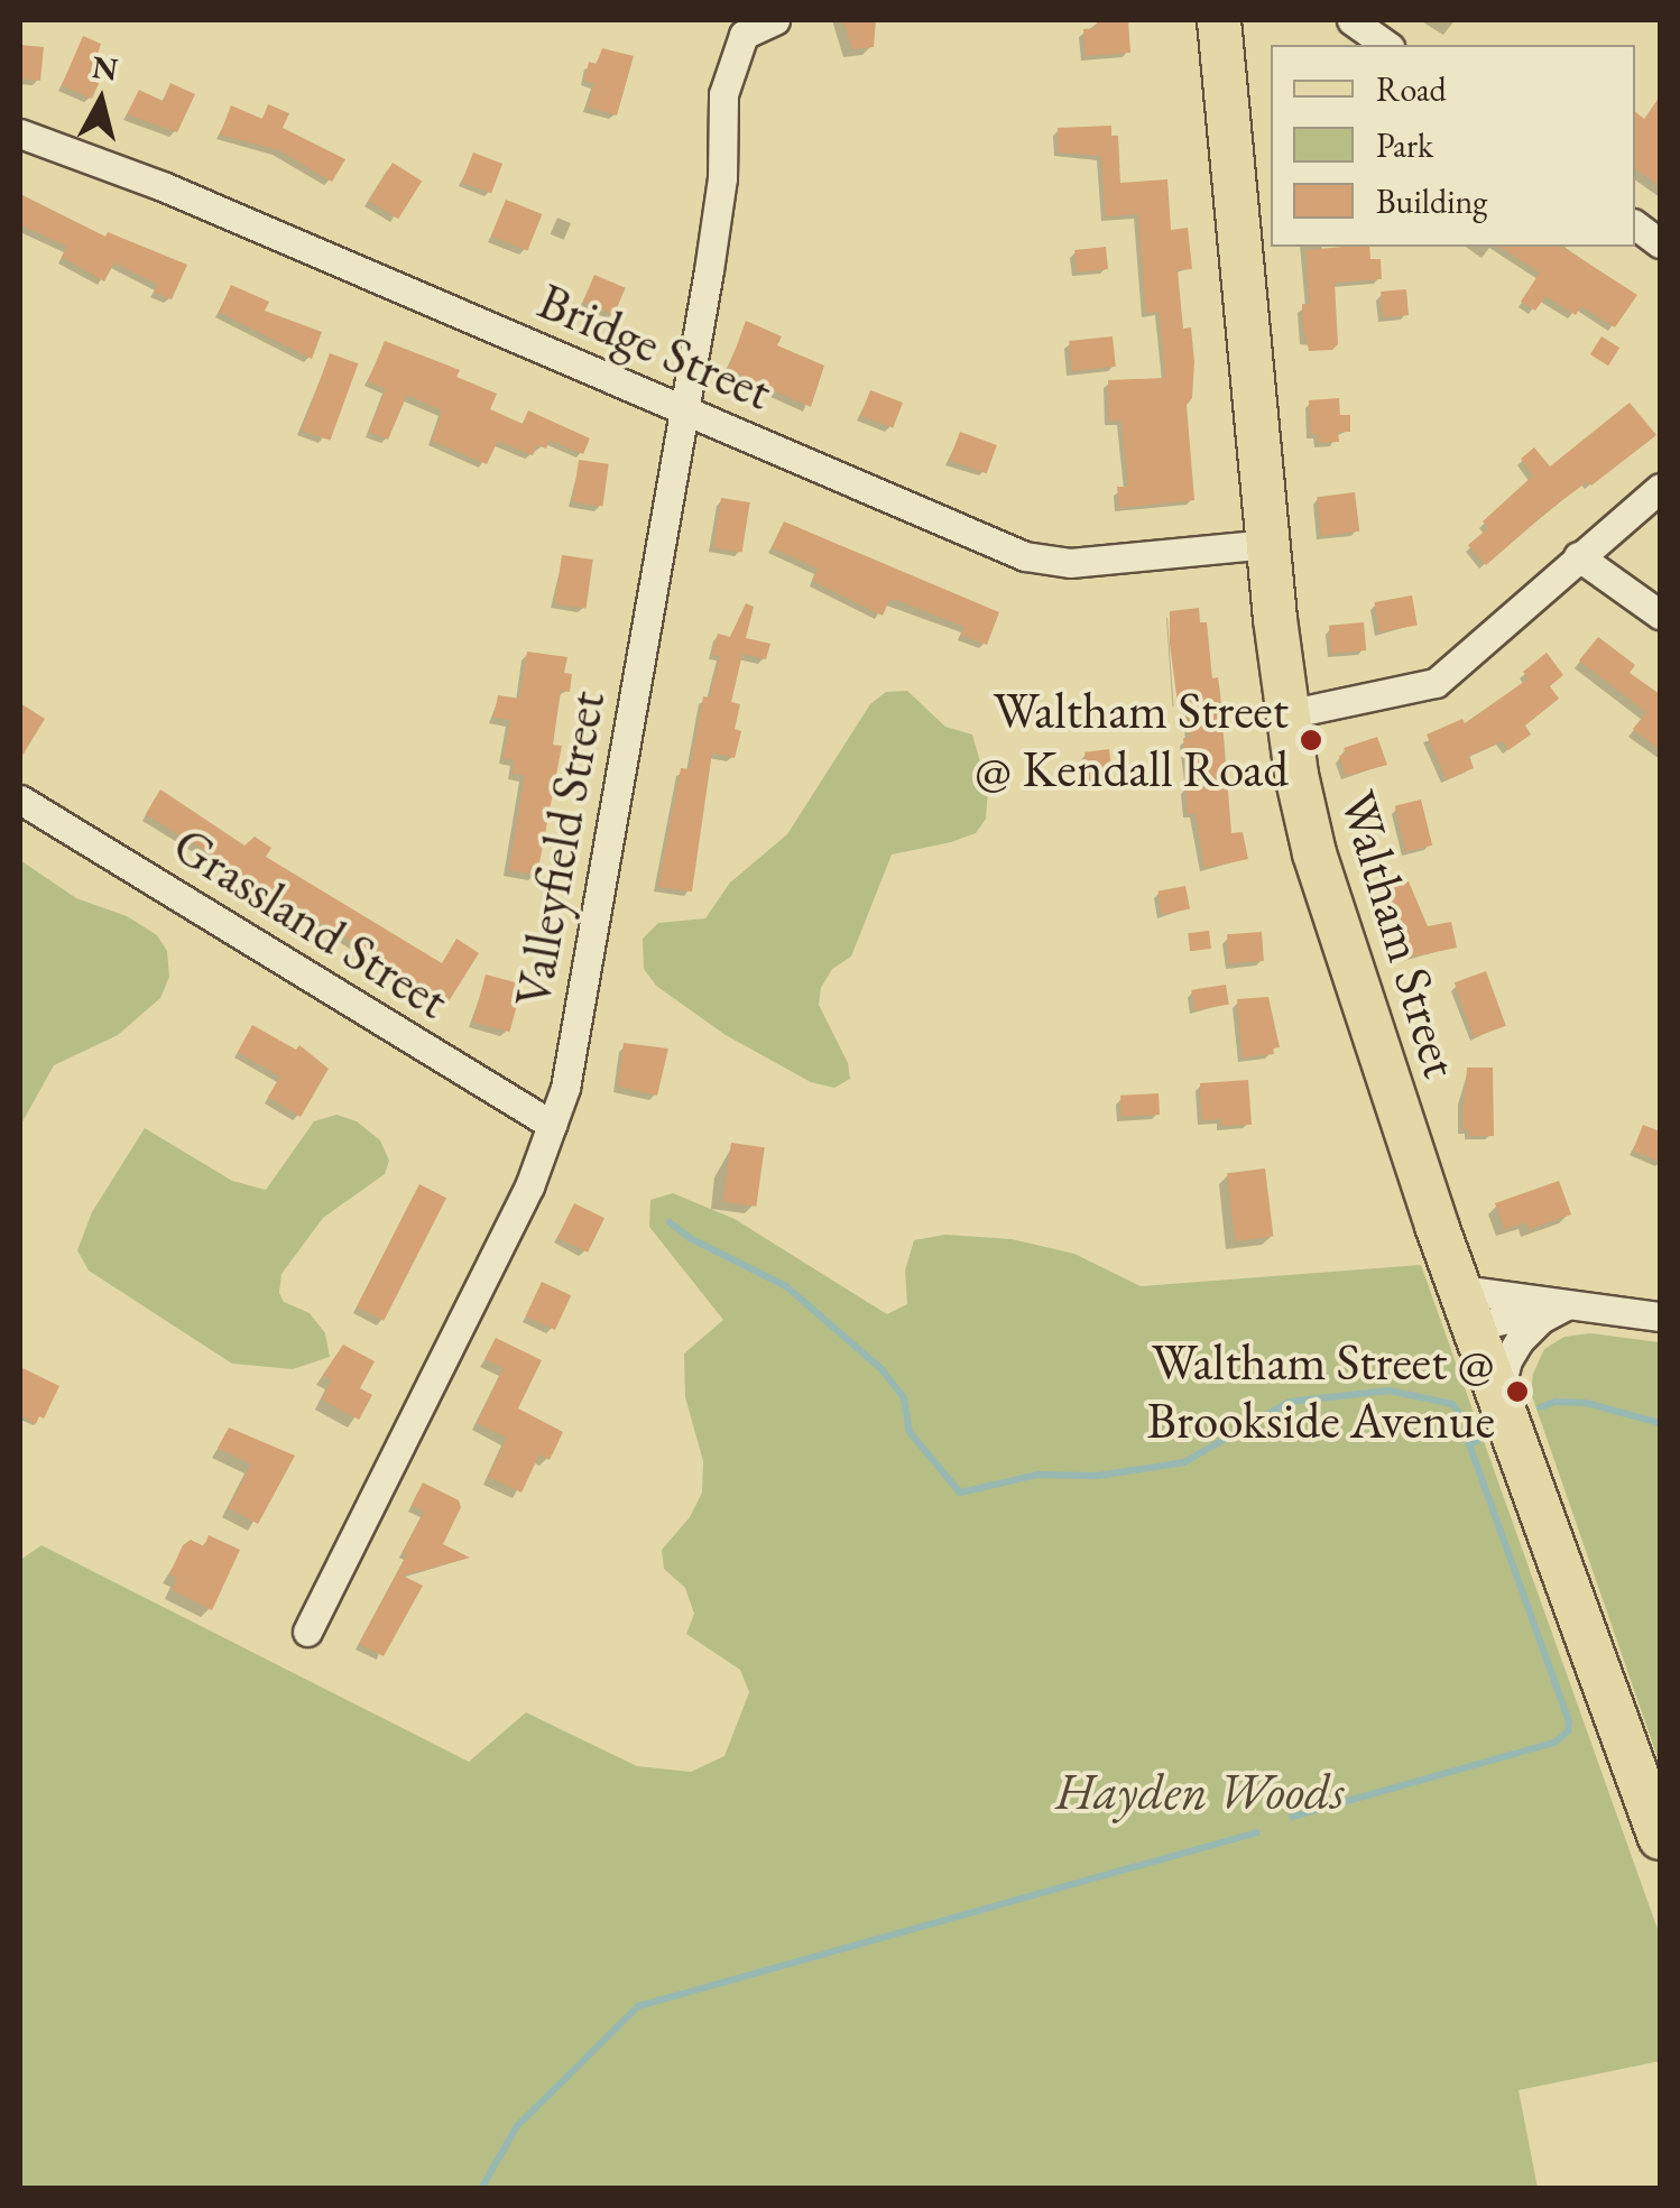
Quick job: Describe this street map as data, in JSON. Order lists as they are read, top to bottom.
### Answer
{
  "streets": {
    "main road": ["Waltham Street"],
    "street": ["Bridge Street", "Valleyfield Street", "Grassland Street"]
  },
  "crossings": [
    ["Bridge Street", "Valleyfield Street"],
    ["Bridge Street", "Waltham Street"],
    ["Valleyfield Street", "Grassland Street"]
  ],
  "parks": ["Hayden Woods"],
  "places": ["Waltham Street @ Kendall Road", "Waltham Street @ Brookside Avenue"],
  "legend": ["Road", "Park", "Building"],
  "north": "top"
}
